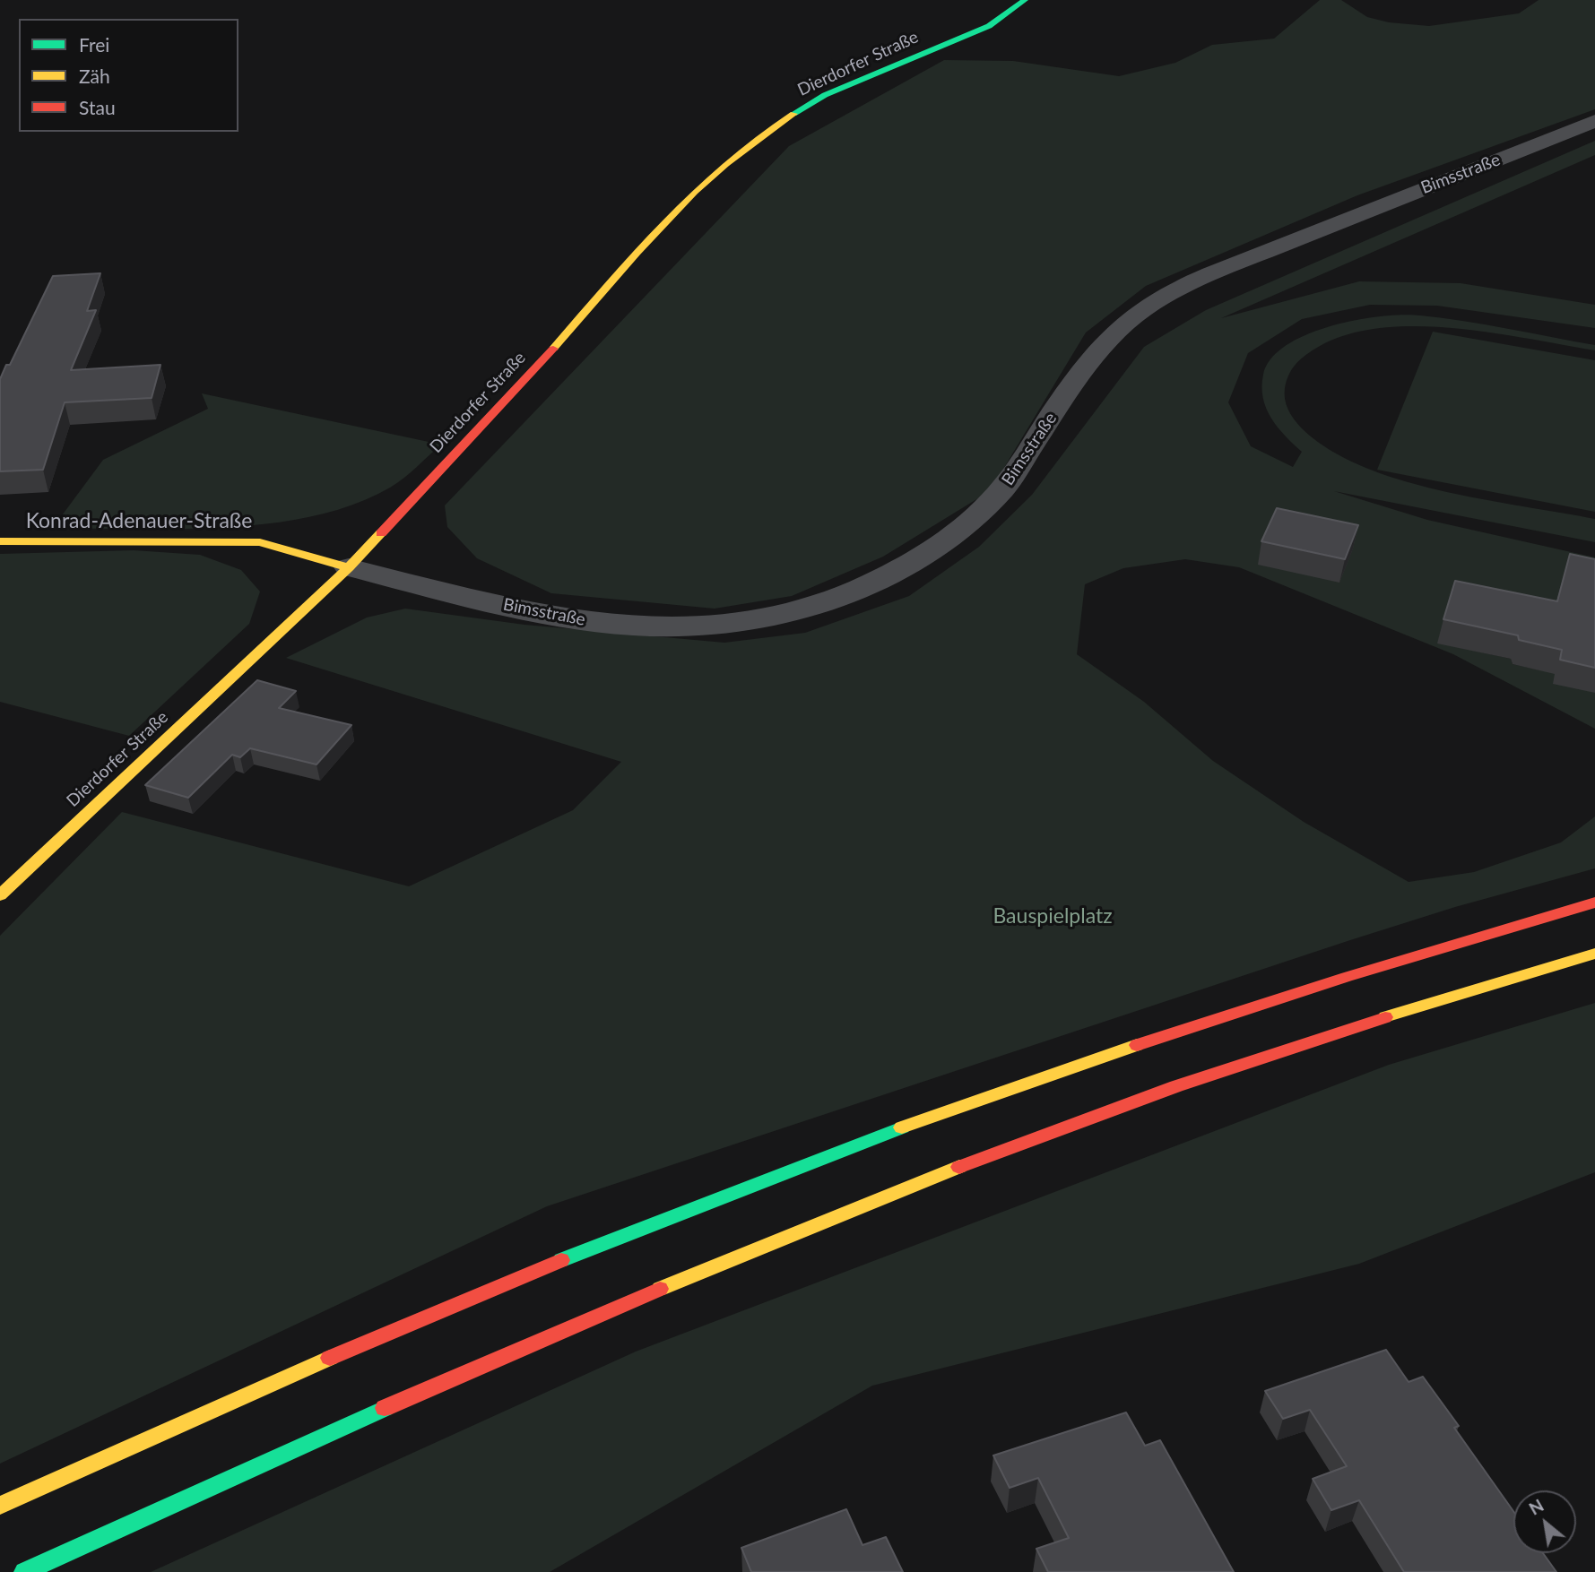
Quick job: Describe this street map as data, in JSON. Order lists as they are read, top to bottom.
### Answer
{
  "streets": {
    "main road": ["Dierdorfer Straße", "Konrad-Adenauer-Straße"],
    "street": ["Bimsstraße"]
  },
  "crossings": [
    ["Dierdorfer Straße", "Bimsstraße"],
    ["Dierdorfer Straße", "Konrad-Adenauer-Straße"],
    ["Bimsstraße", "Konrad-Adenauer-Straße"]
  ],
  "parks": ["Bauspielplatz"],
  "legend": ["Frei", "Zäh", "Stau"],
  "north": "top left"
}
